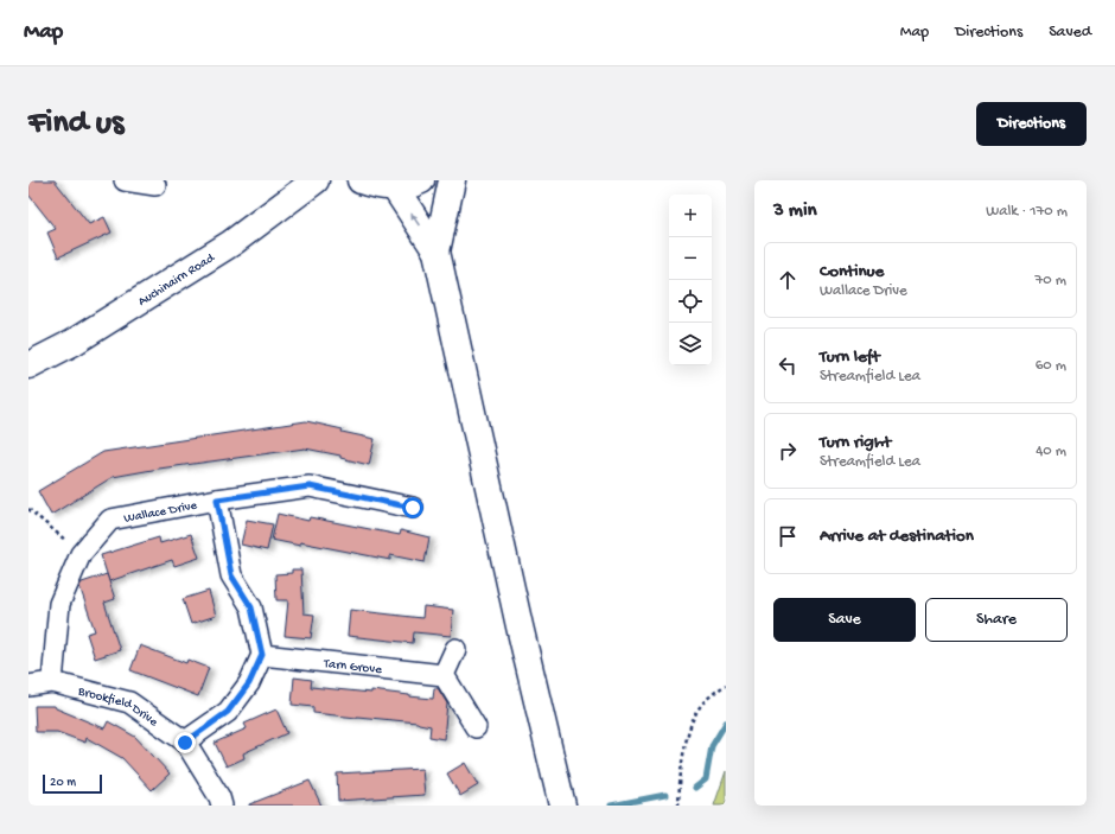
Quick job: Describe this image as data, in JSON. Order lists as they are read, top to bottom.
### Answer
{
  "streets": {
    "main road": ["Auchinairn Road"],
    "street": ["Wallace Drive", "Tarn Grove", "Brookfield Drive"]
  },
  "crossings": [
    ["Wallace Drive", "Brookfield Drive"]
  ],
  "scale_bar": "20 m",
  "page": {
    "header": "Map",
    "nav": ["Map", "Directions", "Saved"],
    "buttons": [
      "Directions",
      ["Save", "Share"]
    ],
    "title": "Find us",
    "heading": ["3 min", "Walk · 170 m"],
    "map_buttons": ["+", "−"],
    "list": [
      ["Continue", "Wallace Drive", "70 m"],
      ["Turn left", "Streamfield Lea", "60 m"],
      ["Turn right", "Streamfield Lea", "40 m"],
      "Arrive at destination"
    ],
    "scale": "20 m"
  }
}
